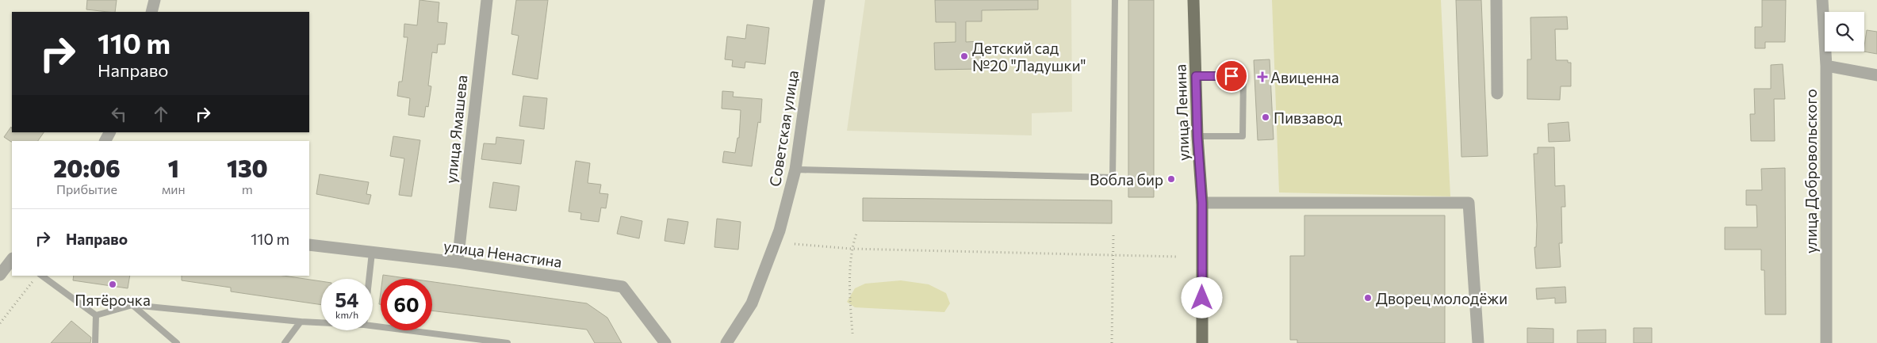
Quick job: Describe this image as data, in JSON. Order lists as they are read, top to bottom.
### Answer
{
  "streets": {
    "main road": ["улица Ленина"],
    "street": [
      "Советская улица",
      "улица Ямашева",
      "улица Добровольского",
      "улица Ненастина"
    ]
  },
  "crossings": [
    ["улица Ямашева", "улица Ненастина"]
  ],
  "places": {
    "other": [
      "Детский сад №20 \"Ладушки\"",
      "Пивзавод",
      "Вобла бир",
      "Пятёрочка",
      "Дворец молодёжи"
    ],
    "health": ["Авиценна"]
  },
  "page": {
    "turn": ["110 m", "Направо"],
    "eta": [
      "20:06",
      "Прибытие",
      "1",
      "мин",
      "130",
      "m"
    ],
    "list": [
      {
        "name": "Направо",
        "value": "110 m"
      }
    ],
    "speed": "54 km/h",
    "limit": "60"
  }
}
